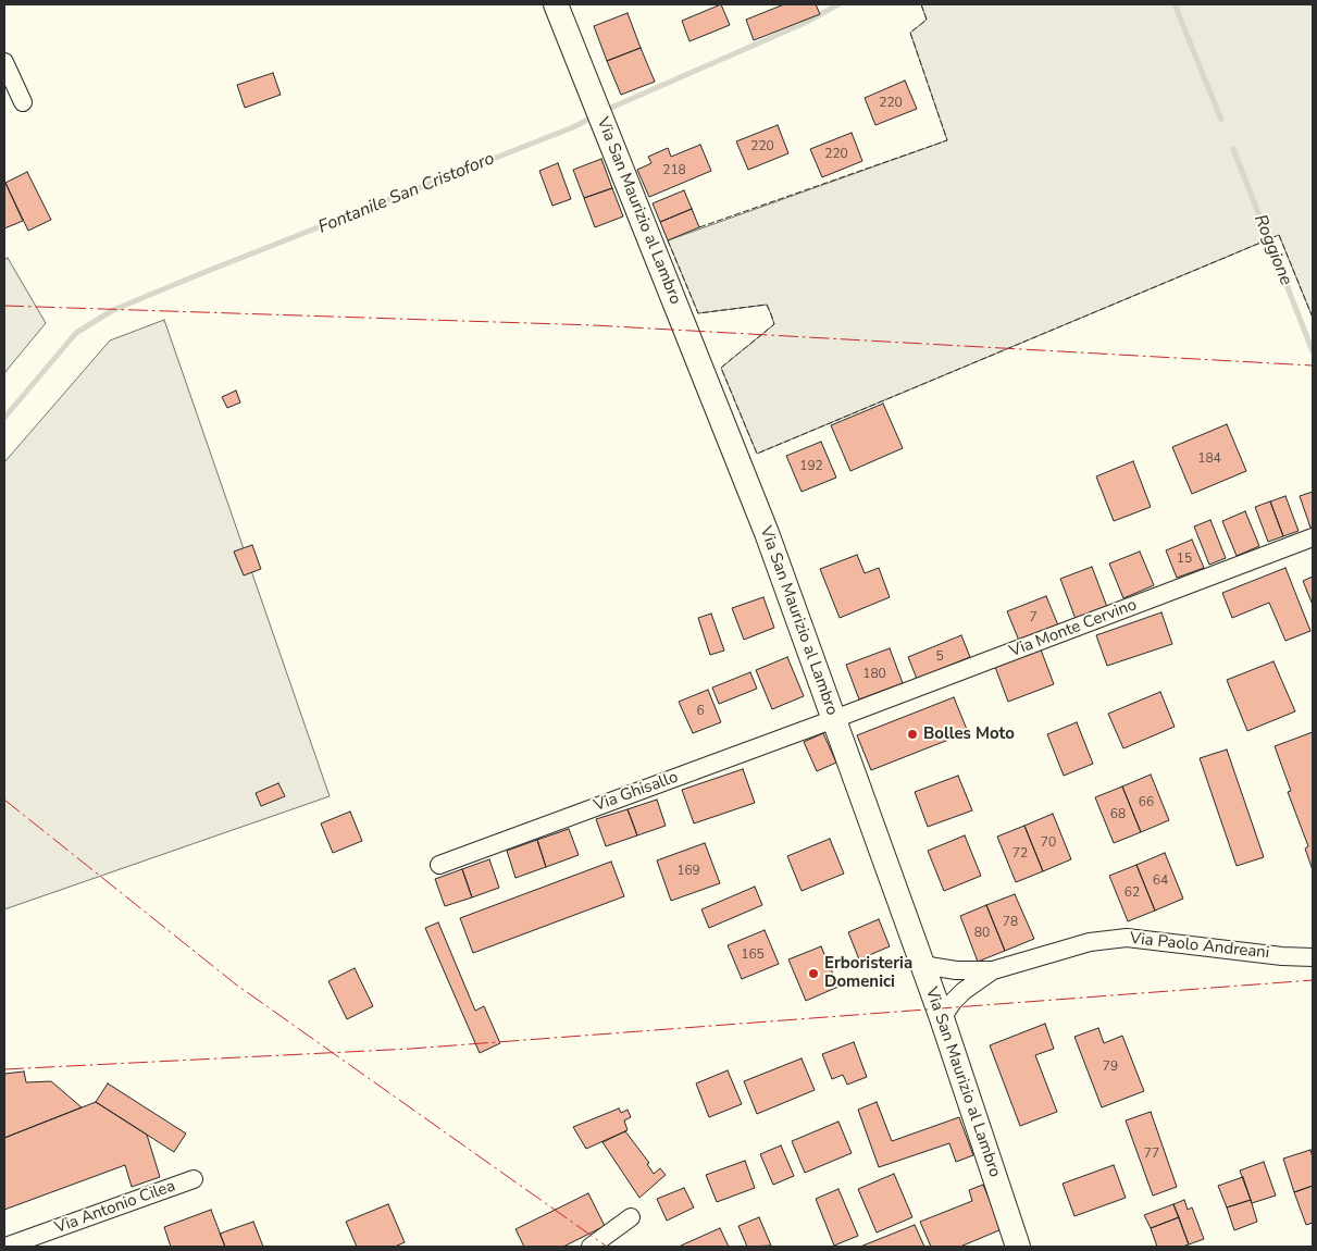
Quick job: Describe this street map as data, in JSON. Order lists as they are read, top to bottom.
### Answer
{
  "streets": {
    "main road": ["Via San Maurizio al Lambro"],
    "street": [
      "Via Monte Cervino",
      "Via Ghisallo",
      "Via Paolo Andreani",
      "Via Antonio Cilea"
    ]
  },
  "crossings": [
    ["Via San Maurizio al Lambro", "Via Monte Cervino"],
    ["Via San Maurizio al Lambro", "Via Ghisallo"],
    ["Via San Maurizio al Lambro", "Via Paolo Andreani"],
    ["Via Monte Cervino", "Via Ghisallo"]
  ],
  "water": ["Fontanile San Cristoforo", "Roggione"],
  "places": ["Bolles Moto", "Erboristeria Domenici"],
  "house_numbers": [
    "220",
    "220",
    "220",
    "218",
    "184",
    "192",
    "15",
    "7",
    "5",
    "180",
    "6",
    "66",
    "68",
    "70",
    "72",
    "169",
    "64",
    "62",
    "78",
    "80",
    "165",
    "79",
    "77"
  ]
}
